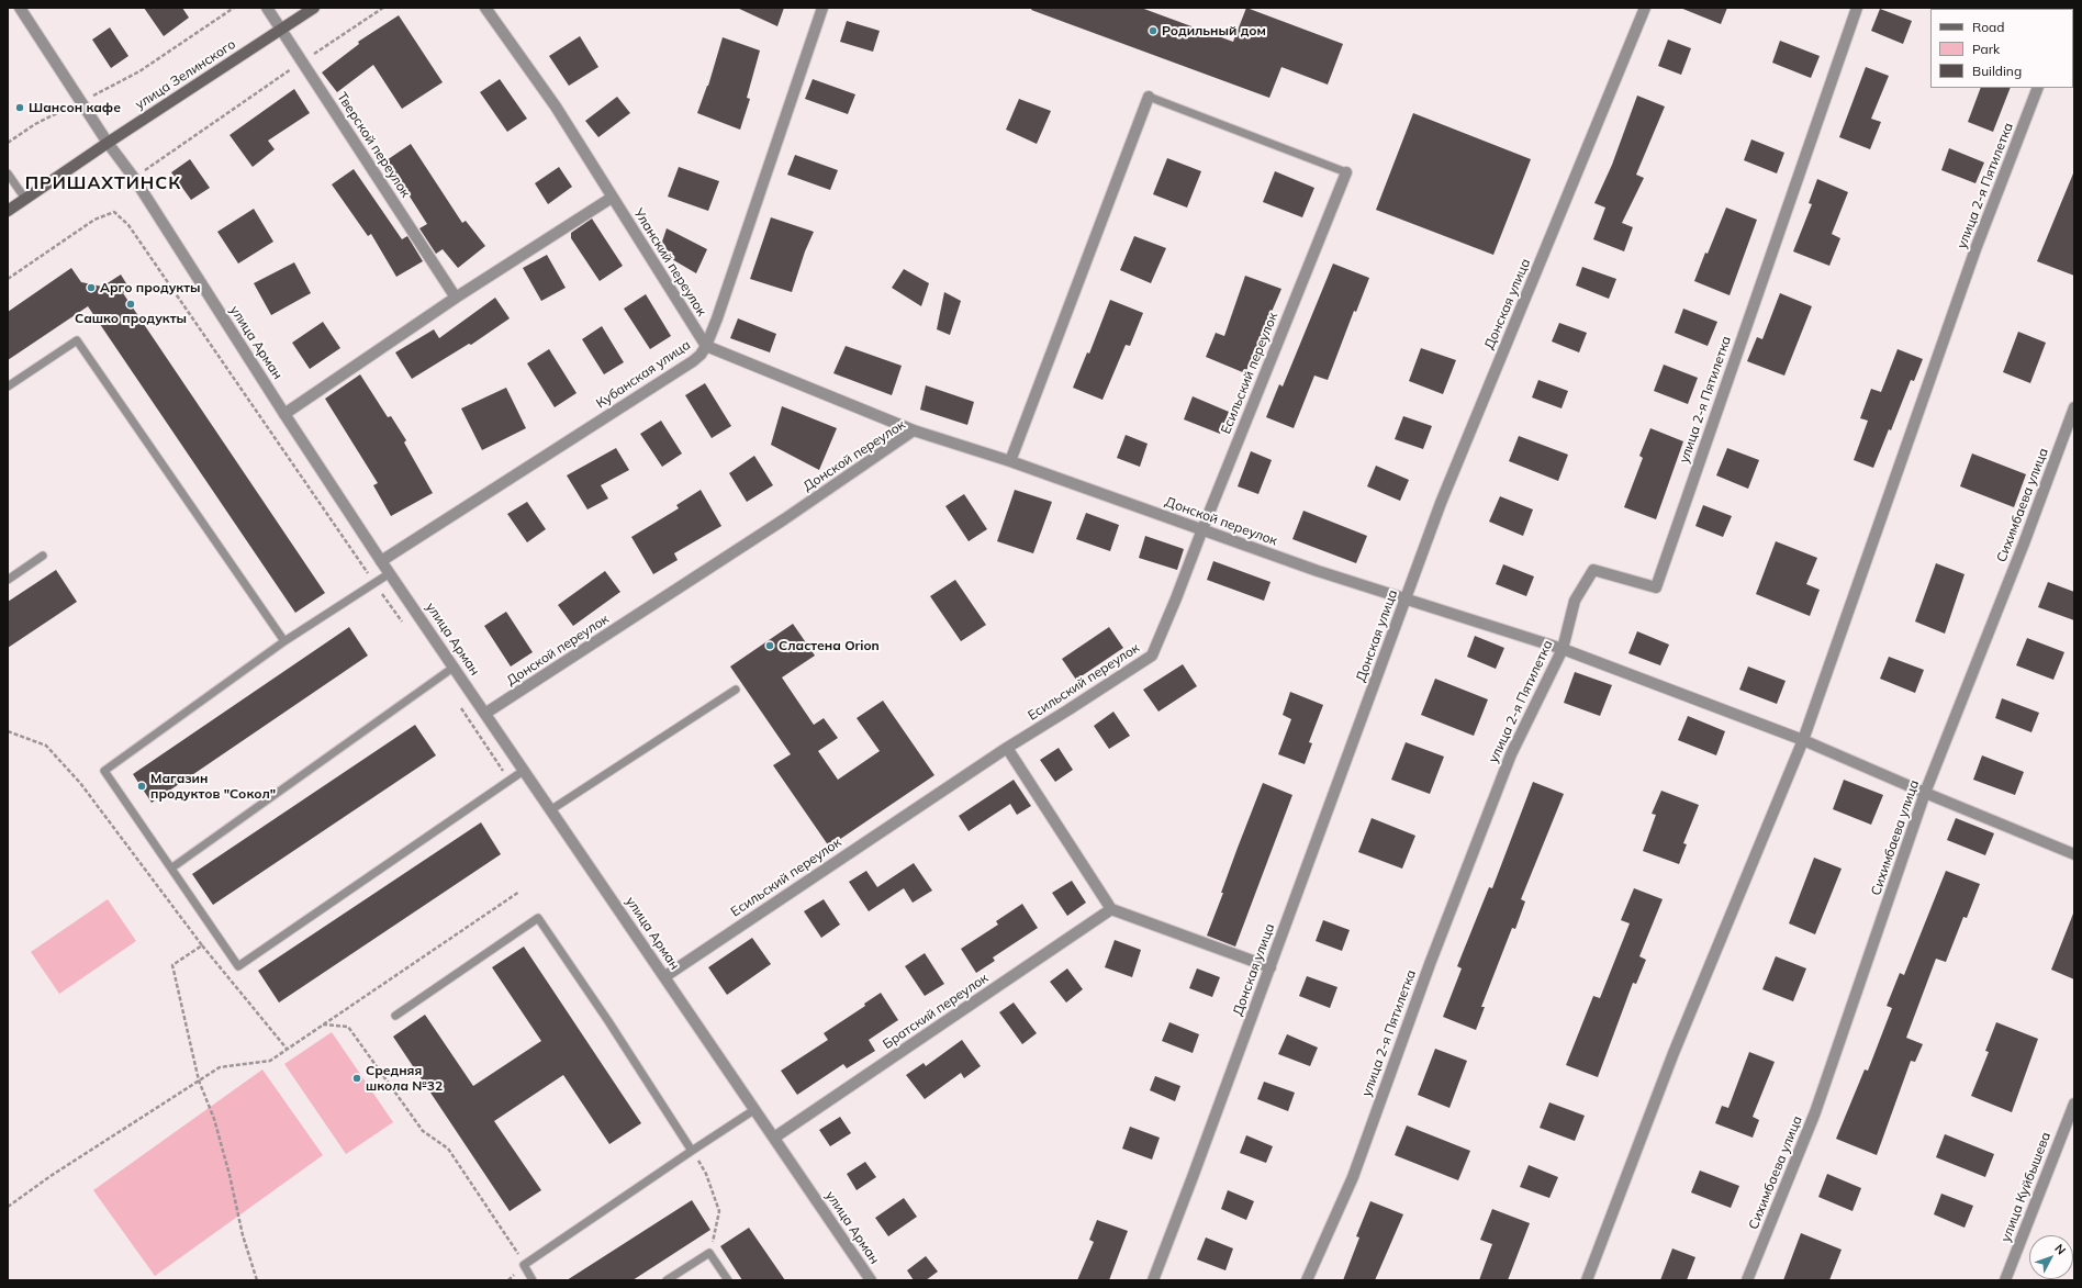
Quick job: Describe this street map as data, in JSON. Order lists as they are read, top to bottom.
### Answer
{
  "streets": {
    "main road": ["улица Зелинского"],
    "street": [
      "Тверской переулок",
      "улица 2-я Пятилетка",
      "Уланский переулок",
      "Донская улица",
      "улица Арман",
      "Есильский переулок",
      "Кубанская улица",
      "Донской переулок",
      "Сихимбаева улица",
      "Братский переулок",
      "улица Куйбышева"
    ]
  },
  "crossings": [
    ["улица Зелинского", "Тверской переулок"],
    ["улица Зелинского", "улица Арман"],
    ["улица 2-я Пятилетка", "Донской переулок"],
    ["Уланский переулок", "Кубанская улица"],
    ["Донская улица", "Донской переулок"],
    ["улица Арман", "Есильский переулок"],
    ["улица Арман", "Кубанская улица"],
    ["улица Арман", "Донской переулок"],
    ["улица Арман", "Братский переулок"],
    ["Есильский переулок", "Донской переулок"],
    ["Донской переулок", "Сихимбаева улица"]
  ],
  "districts": ["ПРИШАХТИНСК"],
  "places": [
    "Родильный дом",
    "Шансон кафе",
    "Арго продукты",
    "Сашко продукты",
    "Сластена Orion",
    "Магазин продуктов \"Сокол\"",
    "Средняя школа №32"
  ],
  "legend": ["Road", "Park", "Building"],
  "north": "top right"
}
